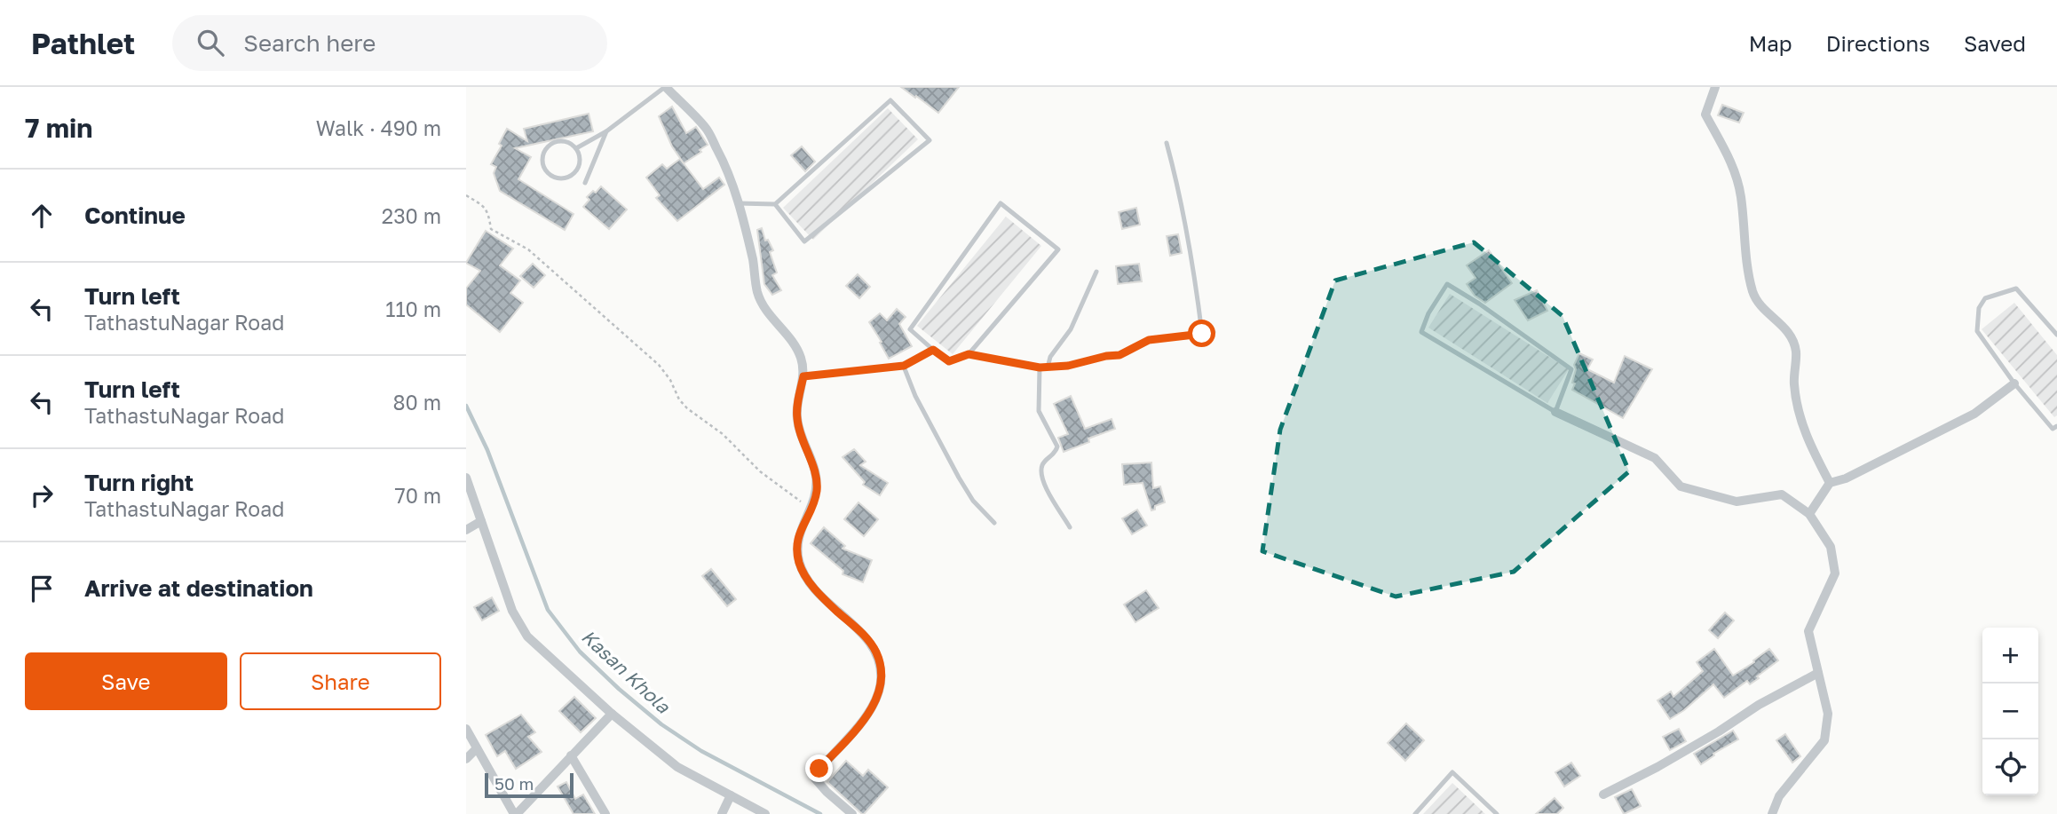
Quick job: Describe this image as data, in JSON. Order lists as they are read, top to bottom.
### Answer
{
  "water": ["Kasan Khola"],
  "scale_bar": "50 m",
  "page": {
    "header": "Pathlet",
    "search": "Search here",
    "nav": ["Map", "Directions", "Saved"],
    "heading": ["7 min", "Walk · 490 m"],
    "list": [
      ["Continue", "230 m"],
      ["Turn left", "TathastuNagar Road", "110 m"],
      ["Turn left", "TathastuNagar Road", "80 m"],
      ["Turn right", "TathastuNagar Road", "70 m"],
      "Arrive at destination"
    ],
    "map_buttons": ["+", "−"],
    "buttons": ["Save", "Share"],
    "scale": "50 m"
  }
}
